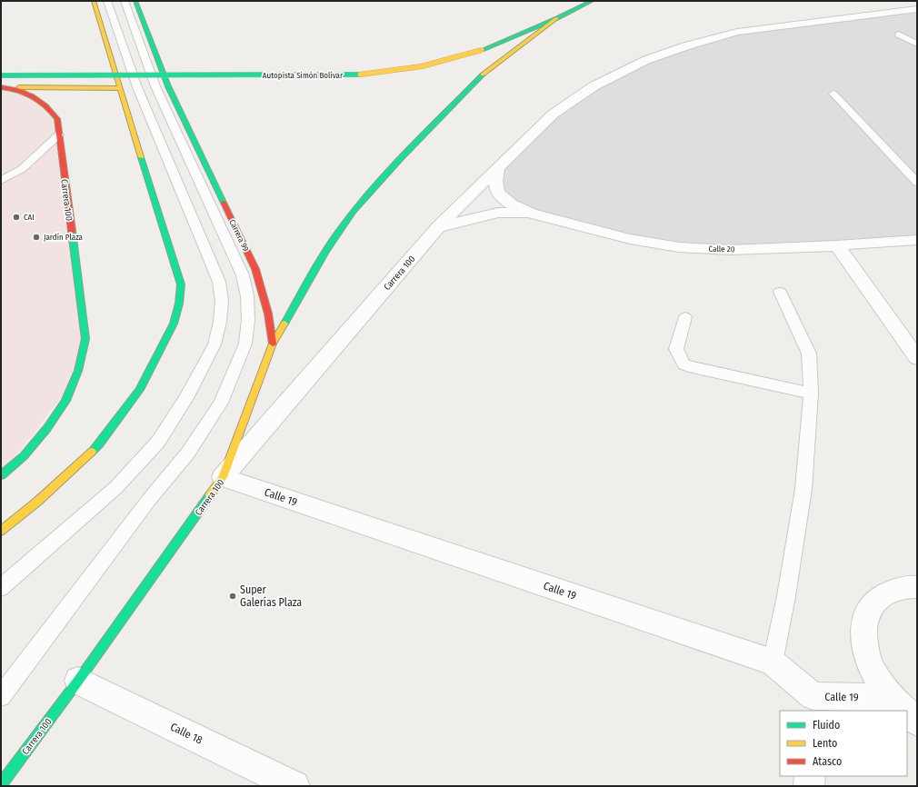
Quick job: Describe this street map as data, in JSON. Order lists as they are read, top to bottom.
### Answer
{
  "streets": {
    "main road": ["Autopista Simón Bolívar", "Carrera 100", "Carrera 99"],
    "street": ["Calle 20", "Calle 19", "Calle 18"]
  },
  "crossings": [
    ["Carrera 100", "Carrera 99"],
    ["Carrera 100", "Calle 20"],
    ["Carrera 100", "Calle 19"],
    ["Carrera 100", "Calle 18"],
    ["Carrera 99", "Calle 19"]
  ],
  "places": ["CAI", "Jardín Plaza", "Super Galerías Plaza"],
  "legend": ["Fluido", "Lento", "Atasco"]
}
